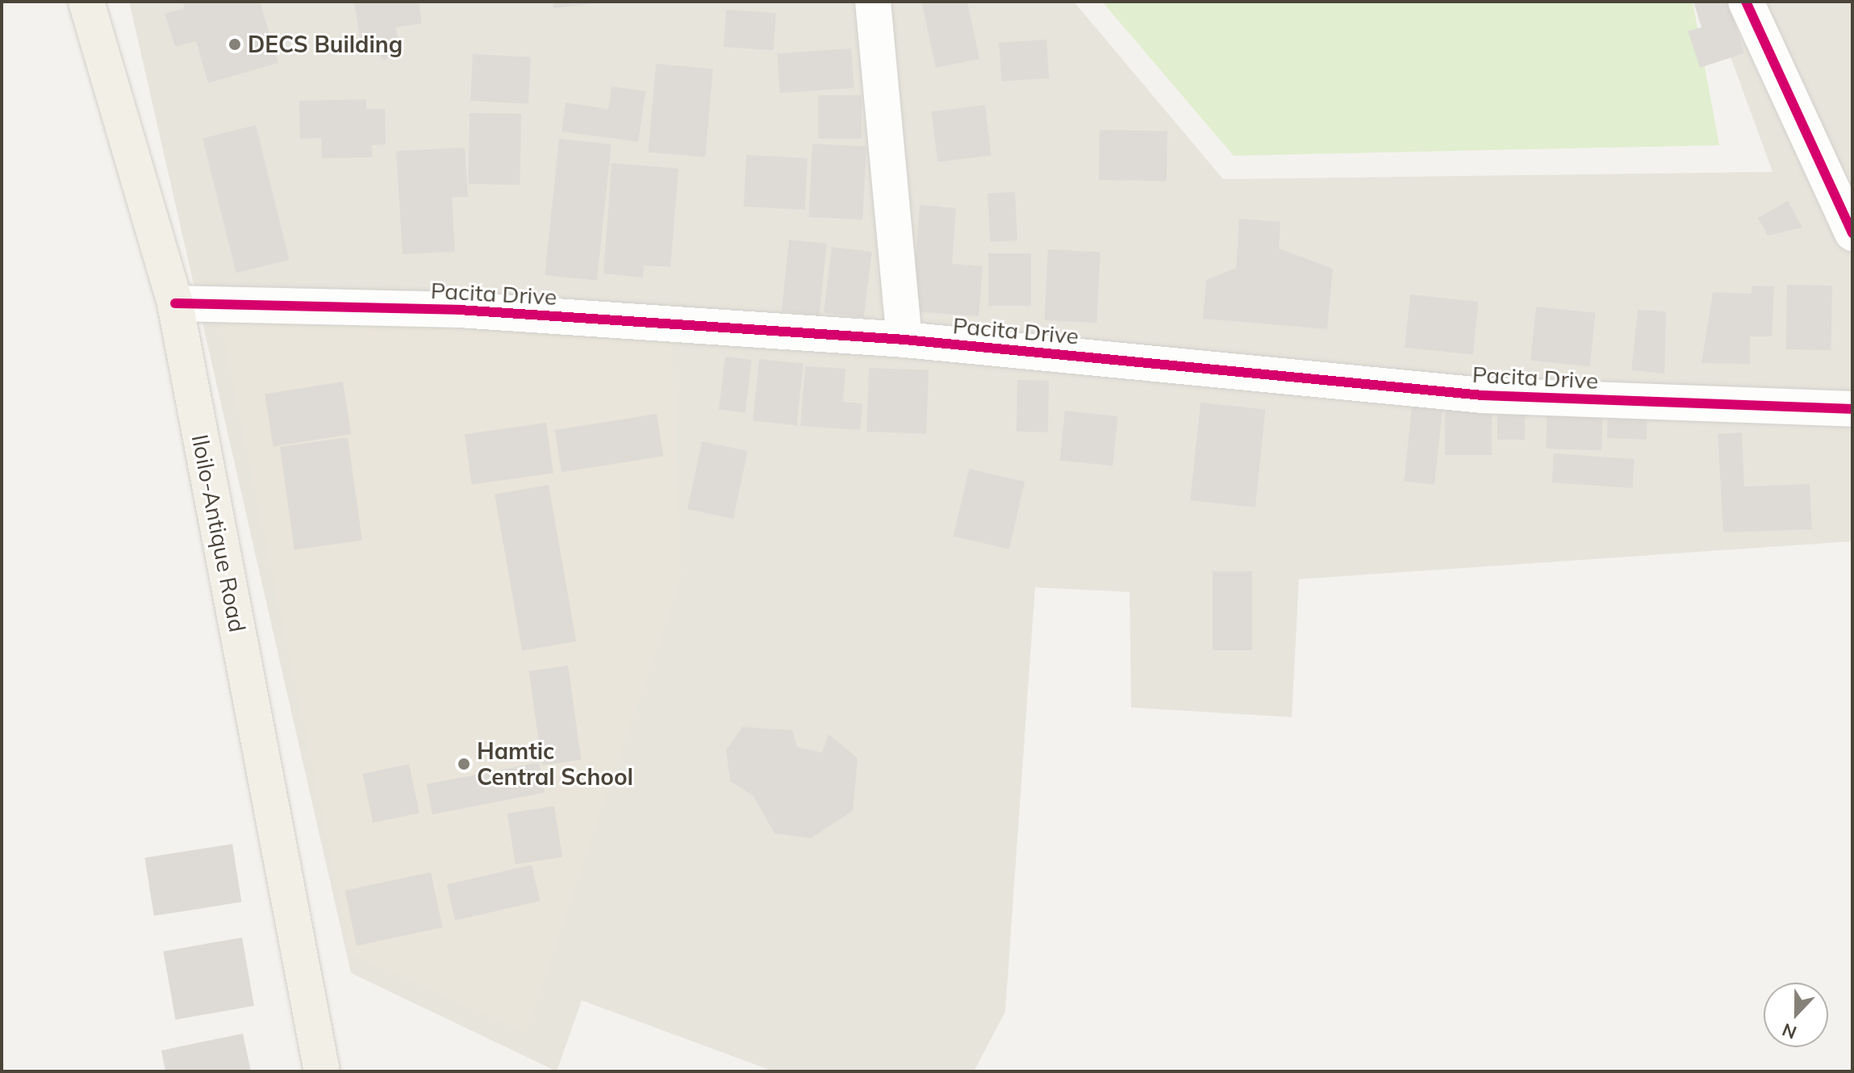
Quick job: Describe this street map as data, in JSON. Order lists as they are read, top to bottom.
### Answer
{
  "streets": {
    "main road": ["Iloilo-Antique Road"],
    "street": ["Pacita Drive"]
  },
  "crossings": [
    ["Pacita Drive", "Iloilo-Antique Road"]
  ],
  "places": ["DECS Building", "Hamtic Central School"],
  "north": "bottom"
}
